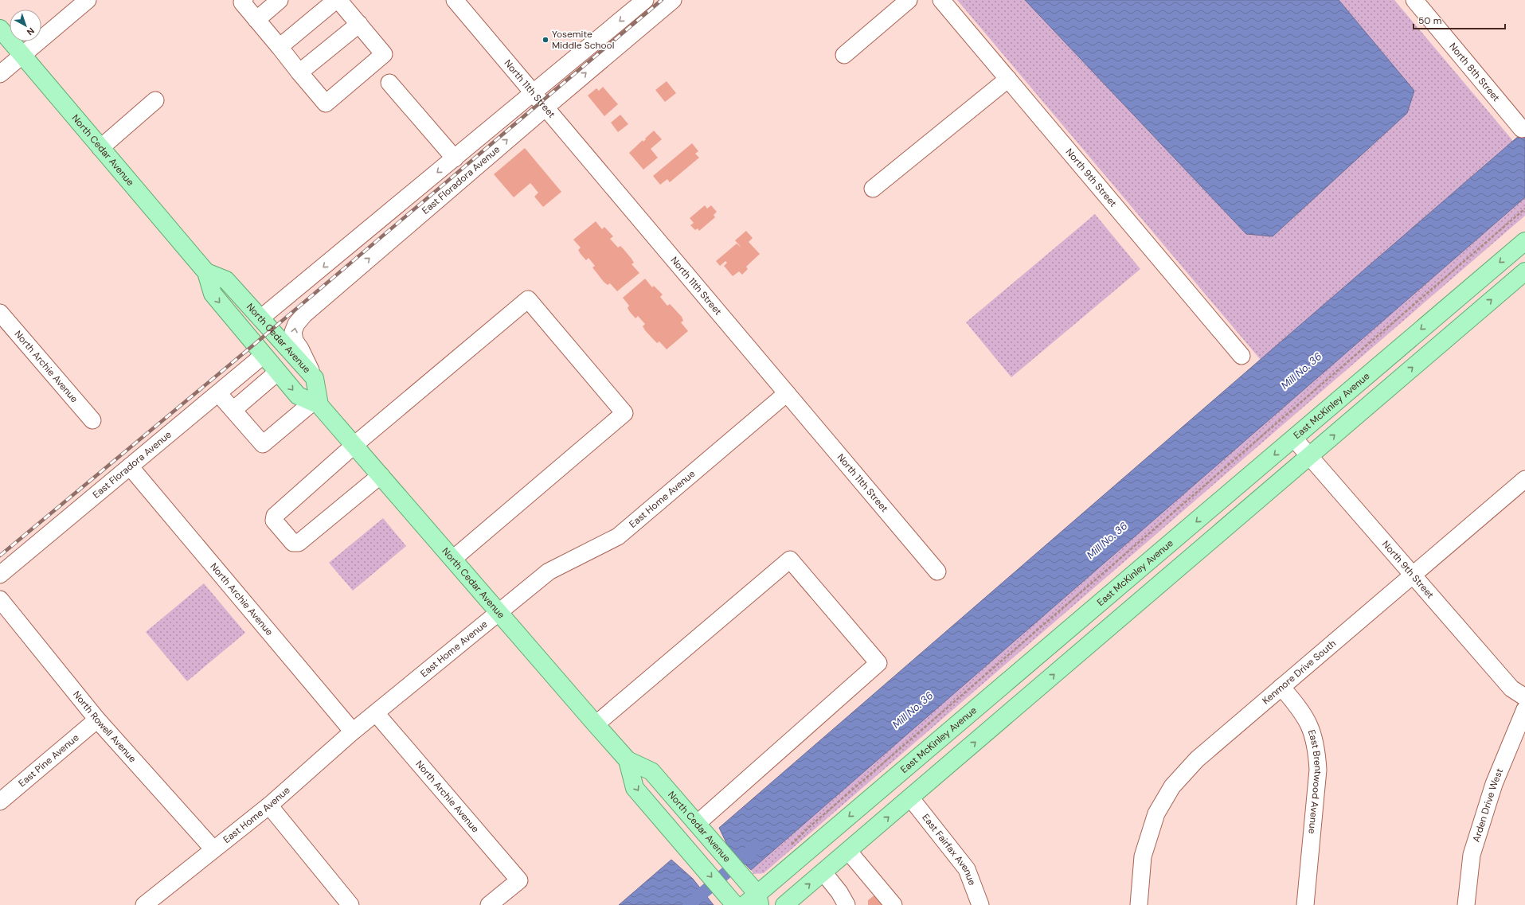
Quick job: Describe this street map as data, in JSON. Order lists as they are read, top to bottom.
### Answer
{
  "streets": {
    "main road": ["North Cedar Avenue", "East McKinley Avenue"],
    "street": [
      "North 8th Street",
      "North 11th Street",
      "North 9th Street",
      "East Floradora Avenue",
      "North Archie Avenue",
      "East Home Avenue",
      "Kenmore Drive South",
      "North Rowell Avenue",
      "East Pine Avenue",
      "East Brentwood Avenue",
      "Arden Drive West",
      "East Fairfax Avenue"
    ]
  },
  "crossings": [
    ["North 11th Street", "East Floradora Avenue"],
    ["North 11th Street", "East Home Avenue"],
    ["North Cedar Avenue", "East Floradora Avenue"],
    ["North Cedar Avenue", "East McKinley Avenue"],
    ["North Cedar Avenue", "East Home Avenue"],
    ["North 9th Street", "East McKinley Avenue"],
    ["North 9th Street", "Kenmore Drive South"],
    ["East Floradora Avenue", "North Archie Avenue"],
    ["North Archie Avenue", "East Home Avenue"],
    ["East Home Avenue", "North Rowell Avenue"],
    ["Kenmore Drive South", "East Brentwood Avenue"],
    ["North Rowell Avenue", "East Pine Avenue"]
  ],
  "water": ["Mill No. 36"],
  "places": ["Yosemite Middle School"],
  "scale_bar": "50 m",
  "north": "bottom right"
}
